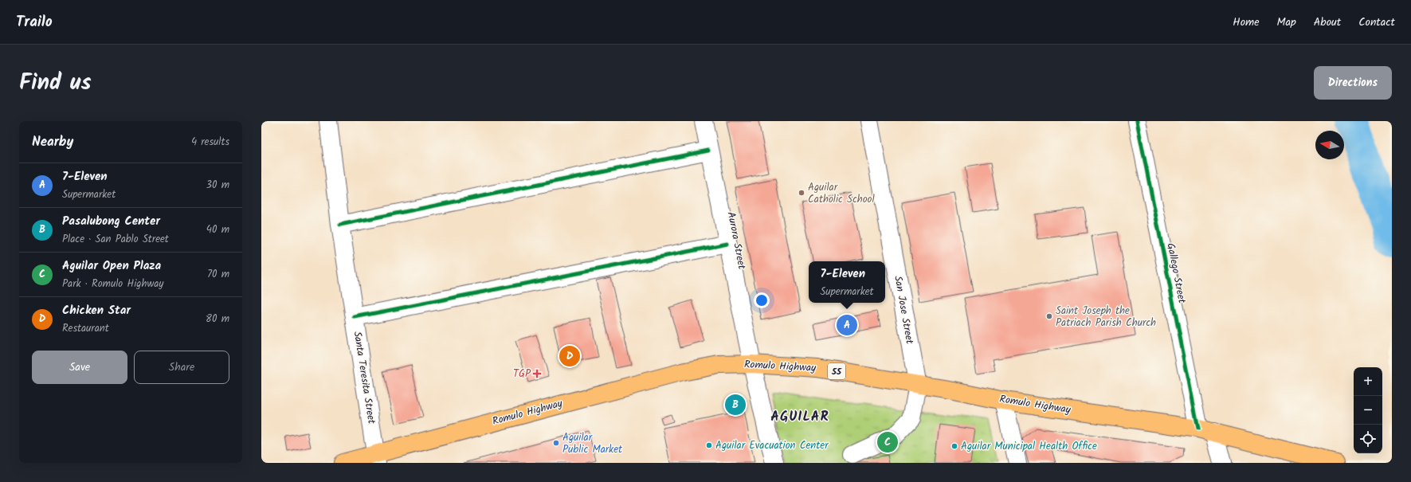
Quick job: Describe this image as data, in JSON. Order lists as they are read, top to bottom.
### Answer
{
  "streets": {
    "highway": ["Romulo Highway", "55"],
    "street": [
      "Aurora Street",
      "Gallego Street",
      "San Jose Street",
      "Santa Teresita Street"
    ]
  },
  "crossings": [
    ["Aurora Street", "Romulo Highway"],
    ["Gallego Street", "Romulo Highway"],
    ["San Jose Street", "Romulo Highway"],
    ["Romulo Highway", "Santa Teresita Street"]
  ],
  "districts": ["AGUILAR"],
  "places": {
    "other": [
      "Aguilar Catholic School",
      "Saint Joseph the Patriach Parish Church",
      "Aguilar Public Market",
      "Aguilar Evacuation Center",
      "Aguilar Municipal Health Office"
    ],
    "health": ["TGP"]
  },
  "north": "left",
  "page": {
    "header": "Trailo",
    "nav": [
      "Home",
      "Map",
      "About",
      "Contact"
    ],
    "title": "Find us",
    "buttons": [
      "Directions",
      ["Save", "Share"]
    ],
    "heading": ["Nearby", "4 results"],
    "list": [
      {
        "mark": "A",
        "name": "7-Eleven",
        "note": "Supermarket",
        "value": "30 m"
      },
      {
        "mark": "B",
        "name": "Pasalubong Center",
        "note": "Place · San Pablo Street",
        "value": "40 m"
      },
      {
        "mark": "C",
        "name": "Aguilar Open Plaza",
        "note": "Park · Romulo Highway",
        "value": "70 m"
      },
      {
        "mark": "D",
        "name": "Chicken Star",
        "note": "Restaurant",
        "value": "80 m"
      }
    ],
    "popup": ["7-Eleven", "Supermarket"],
    "pins": [
      "A",
      "D",
      "B",
      "C"
    ],
    "map_buttons": ["+", "−"]
  }
}
